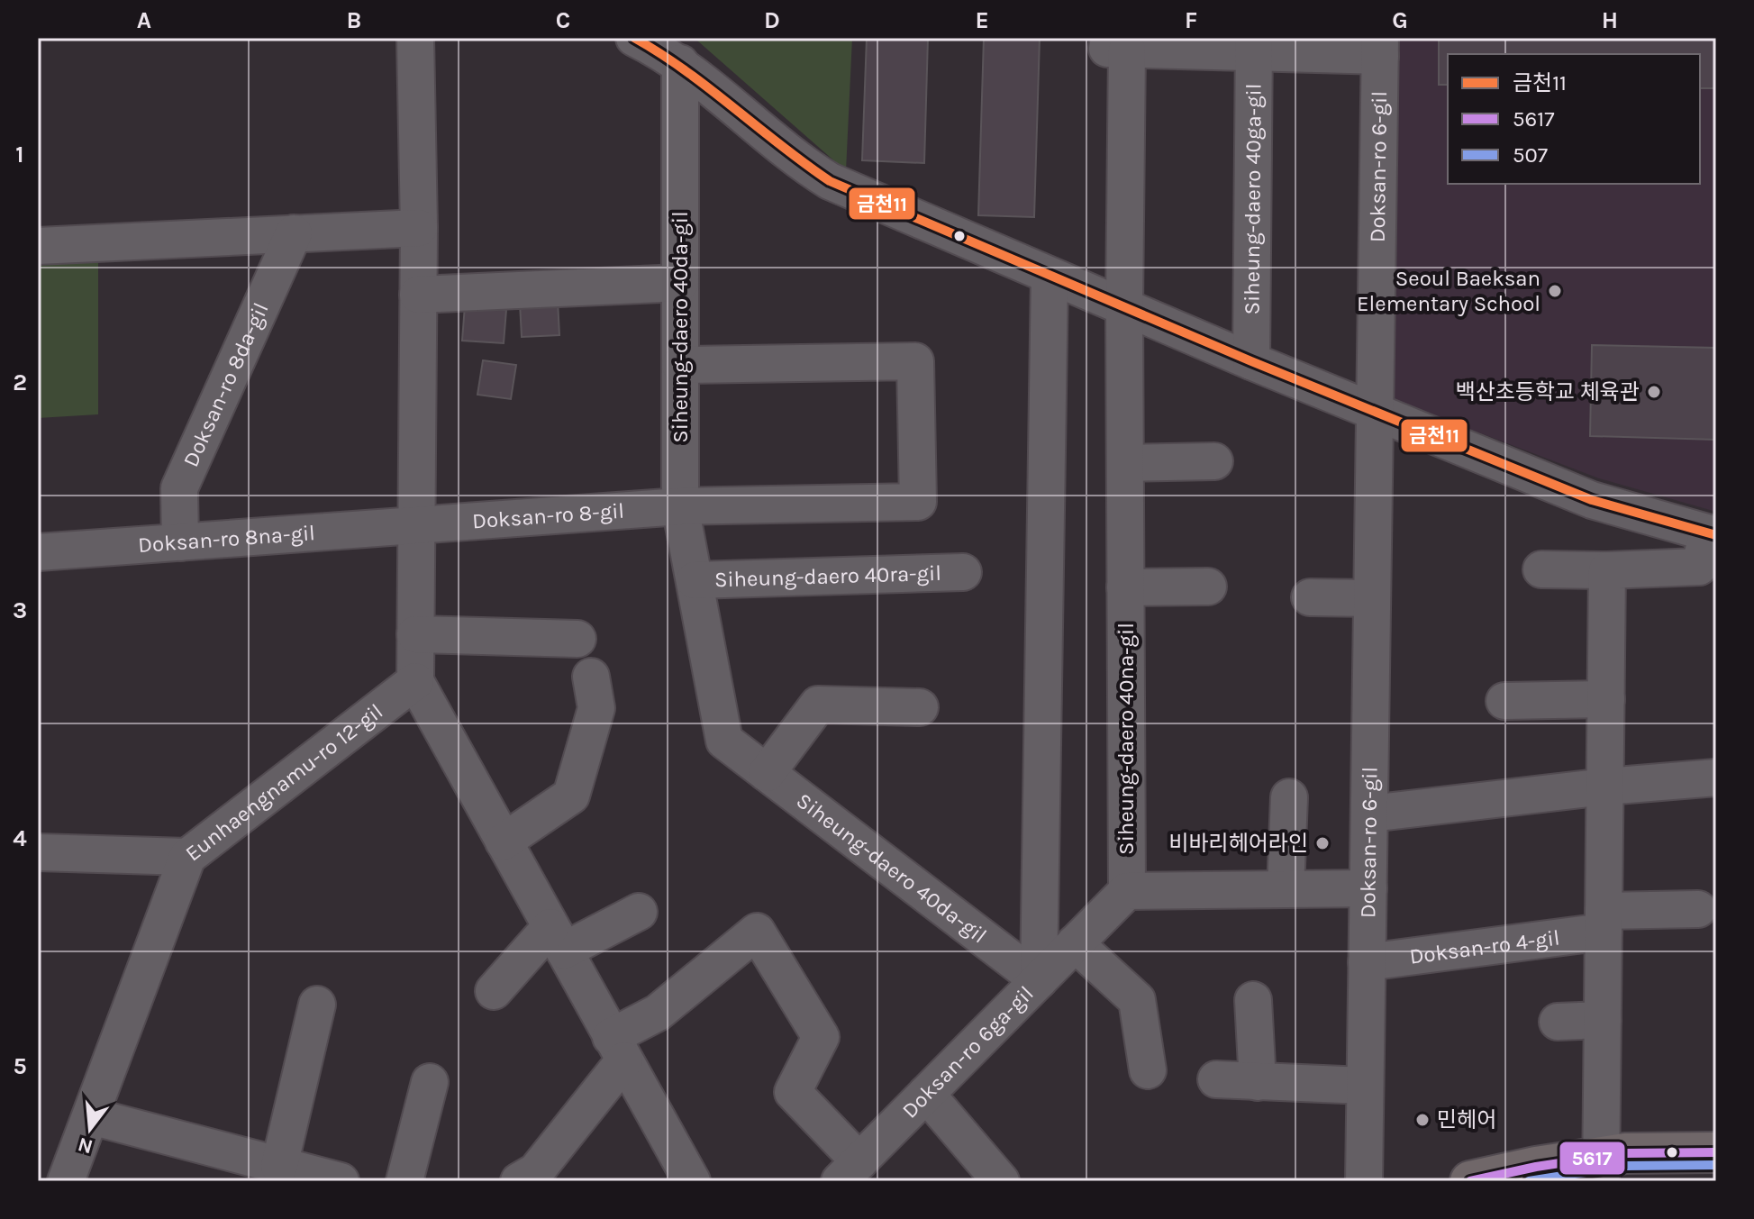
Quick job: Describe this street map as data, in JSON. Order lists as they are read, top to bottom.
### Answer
{
  "streets": {
    "street": [
      "Doksan-ro 6-gil",
      "Siheung-daero 40ga-gil",
      "Siheung-daero 40da-gil",
      "Doksan-ro 8da-gil",
      "Doksan-ro 8-gil",
      "Doksan-ro 8na-gil",
      "Siheung-daero 40ra-gil",
      "Siheung-daero 40na-gil",
      "Eunhaengnamu-ro 12-gil",
      "Doksan-ro 4-gil",
      "Doksan-ro 6ga-gil"
    ]
  },
  "crossings": [
    ["Doksan-ro 6-gil", "Doksan-ro 4-gil"],
    ["Siheung-daero 40da-gil", "Doksan-ro 8-gil"],
    ["Siheung-daero 40da-gil", "Siheung-daero 40ra-gil"],
    ["Siheung-daero 40da-gil", "Doksan-ro 6ga-gil"],
    ["Doksan-ro 8da-gil", "Doksan-ro 8na-gil"],
    ["Doksan-ro 8-gil", "Doksan-ro 8na-gil"],
    ["Siheung-daero 40na-gil", "Doksan-ro 6ga-gil"]
  ],
  "places": [
    "Seoul Baeksan Elementary School",
    "백산초등학교 체육관",
    "비바리헤어라인",
    "민헤어"
  ],
  "lines": ["transit line 금천11", "transit line 5617", "transit line 507"],
  "legend": ["금천11", "5617", "507"],
  "north": "bottom",
  "grid": {
    "columns": [
      "A",
      "B",
      "C",
      "D",
      "E",
      "F",
      "G",
      "H"
    ],
    "rows": [
      "1",
      "2",
      "3",
      "4",
      "5"
    ]
  }
}
